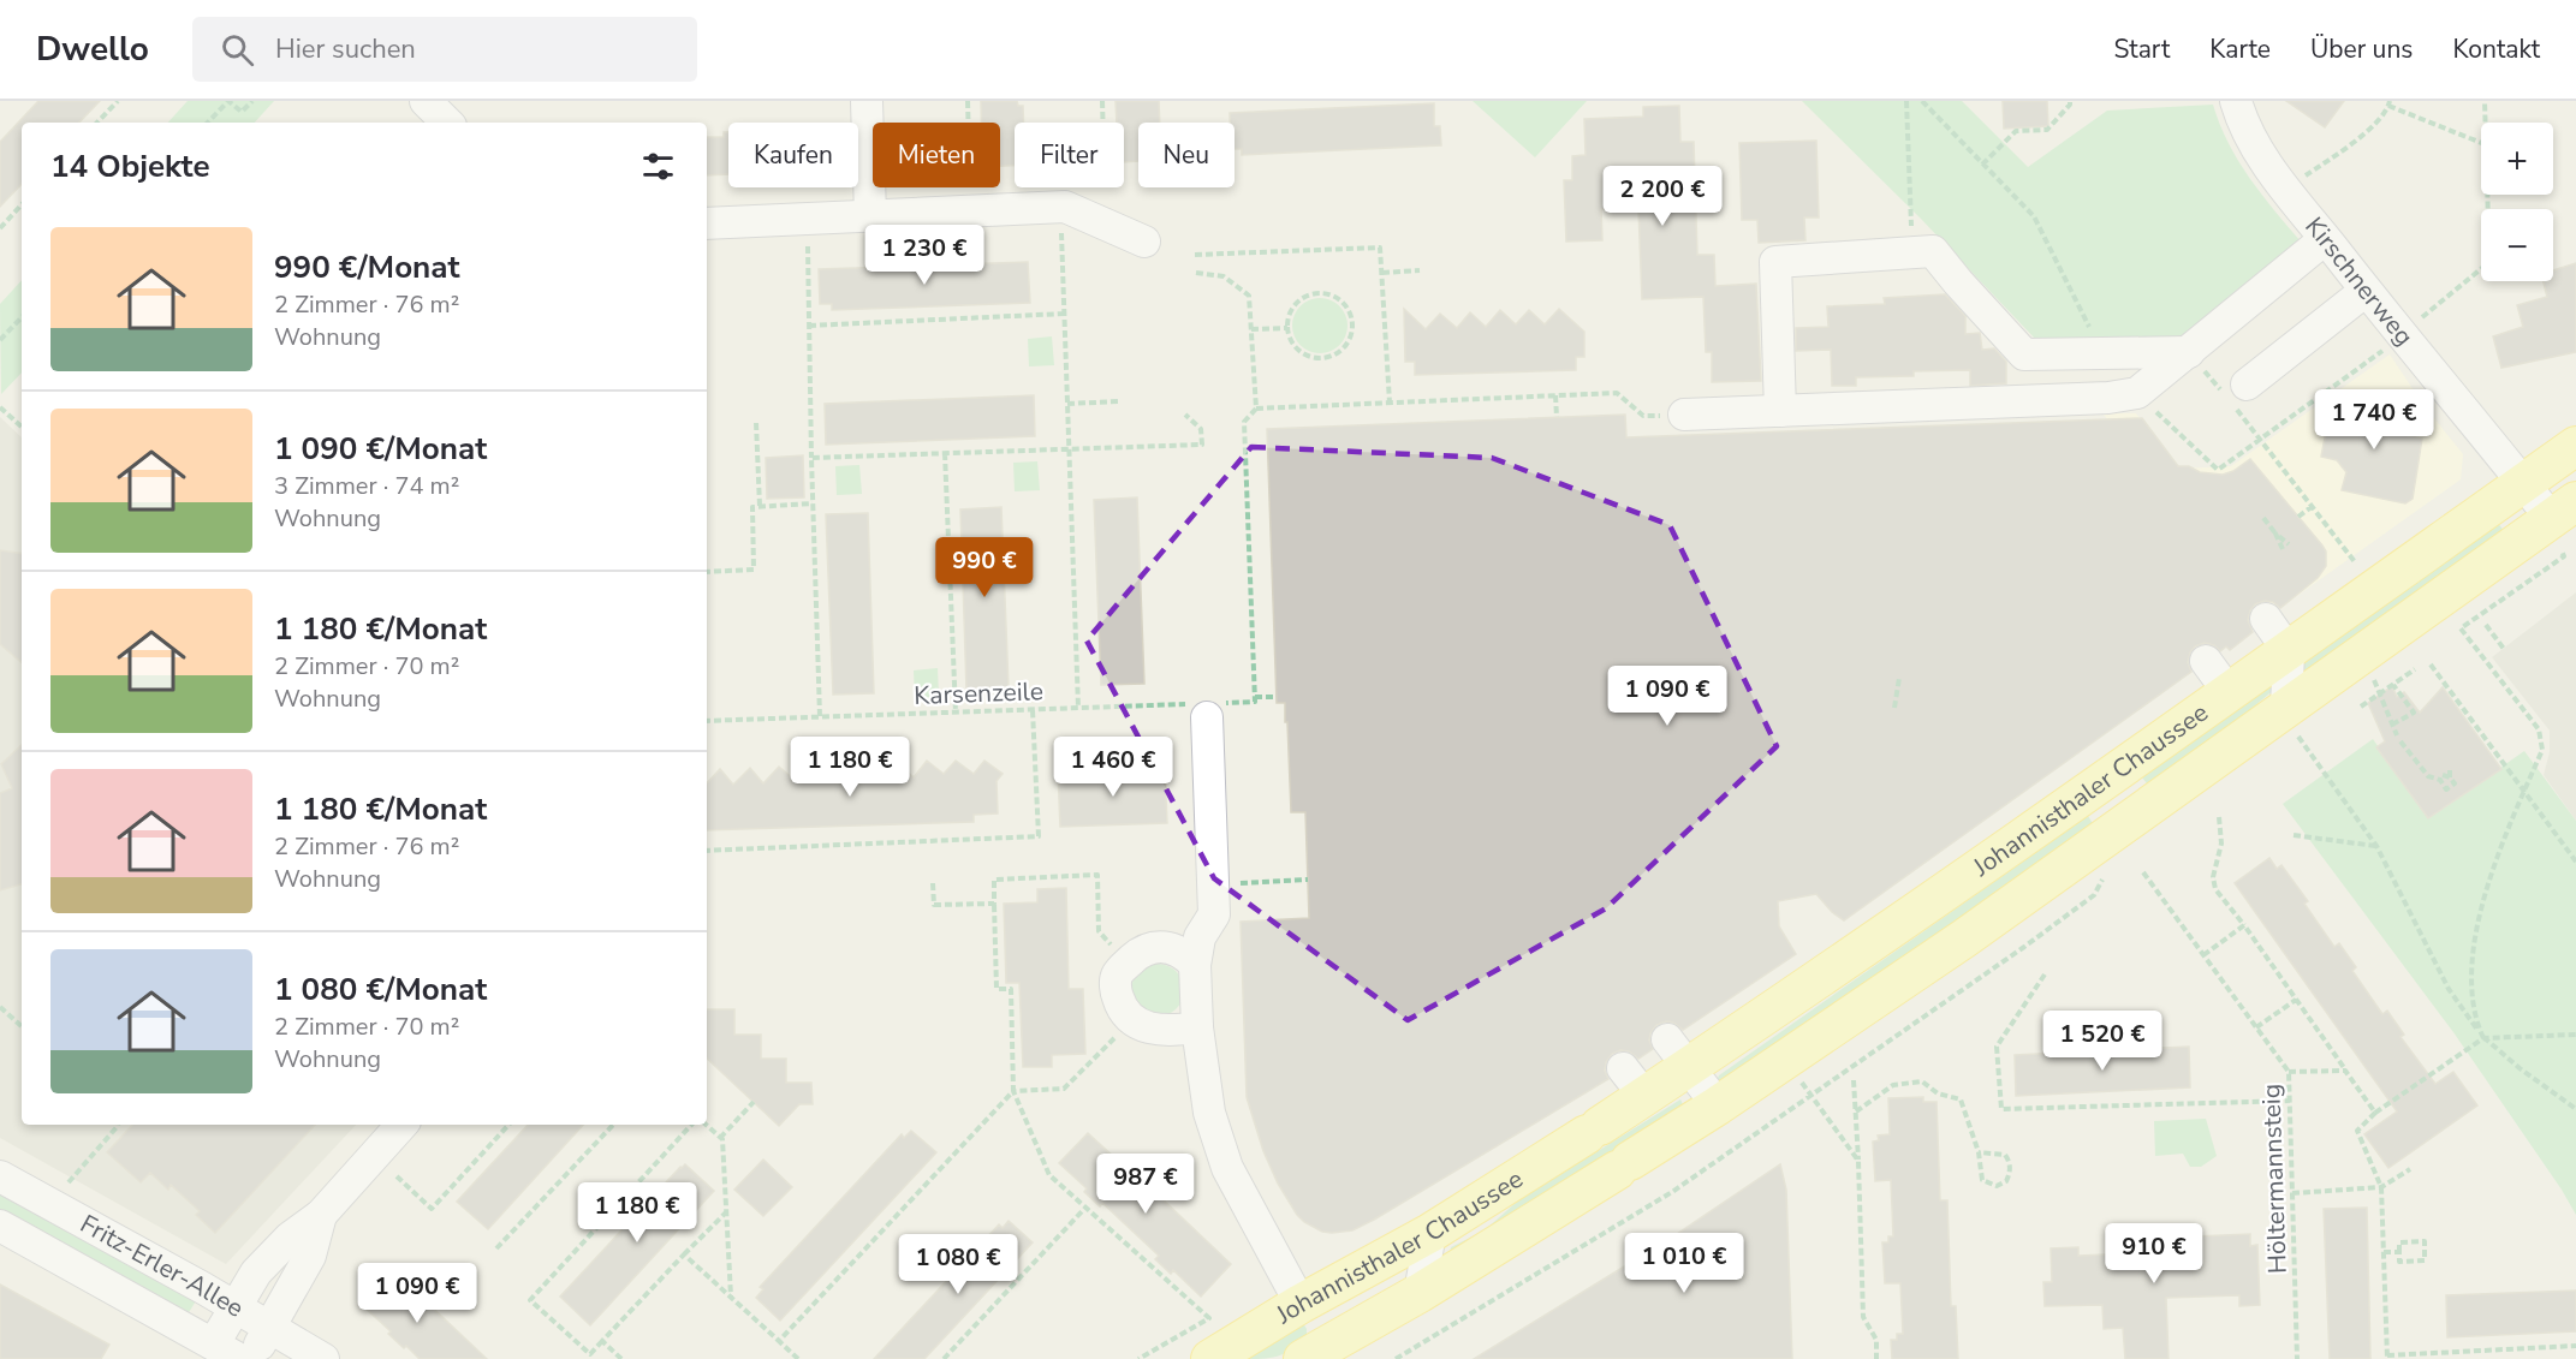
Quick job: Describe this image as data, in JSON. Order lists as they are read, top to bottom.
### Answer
{
  "streets": {
    "main road": ["Johannisthaler Chaussee"],
    "street": ["Kirschnerweg", "Fritz-Erler-Allee"],
    "path": ["Karsenzeile", "Höltermannsteig"]
  },
  "crossings": [
    ["Kirschnerweg", "Johannisthaler Chaussee"]
  ],
  "page": {
    "header": "Dwello",
    "search": "Hier suchen",
    "nav": [
      "Start",
      "Karte",
      "Über uns",
      "Kontakt"
    ],
    "map_buttons": ["+", "−"],
    "chip": [
      "Kaufen",
      "Mieten",
      "Filter",
      "Neu"
    ],
    "heading": "14 Objekte",
    "price": [
      "2 200 €",
      "1 230 €",
      "1 740 €",
      "990 €",
      "1 090 €",
      "1 180 €",
      "1 460 €",
      "1 520 €",
      "987 €",
      "1 180 €",
      "910 €",
      "1 010 €",
      "1 080 €",
      "1 090 €"
    ],
    "list": [
      {
        "name": "990 €/Monat",
        "note": "2 Zimmer · 76 m² · Wohnung"
      },
      {
        "name": "1 090 €/Monat",
        "note": "3 Zimmer · 74 m² · Wohnung"
      },
      {
        "name": "1 180 €/Monat",
        "note": "2 Zimmer · 70 m² · Wohnung"
      },
      {
        "name": "1 180 €/Monat",
        "note": "2 Zimmer · 76 m² · Wohnung"
      },
      {
        "name": "1 080 €/Monat",
        "note": "2 Zimmer · 70 m² · Wohnung"
      }
    ]
  }
}
